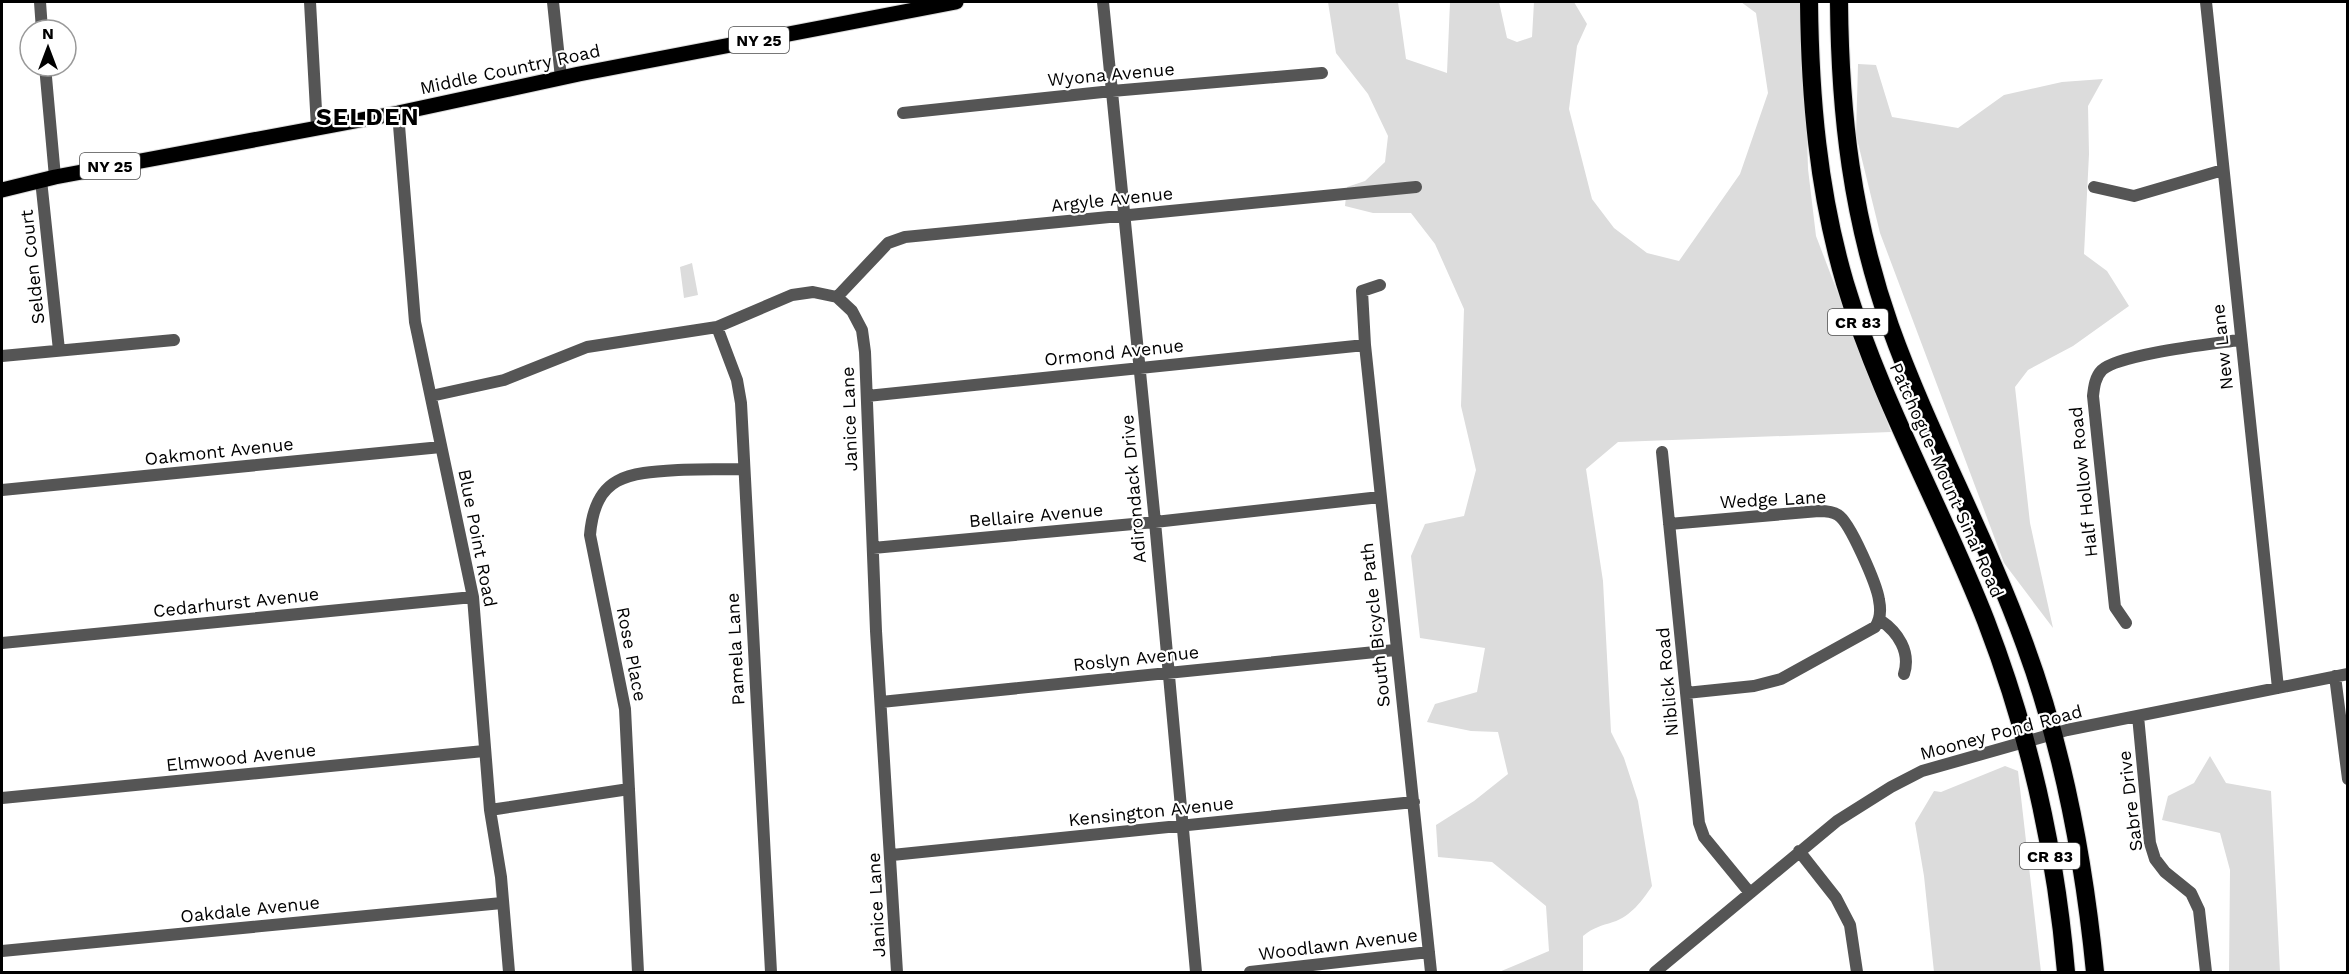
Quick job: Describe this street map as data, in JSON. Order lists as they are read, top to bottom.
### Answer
{
  "streets": {
    "highway": ["CR 83", "Patchogue-Mount Sinai Road"],
    "main road": ["NY 25", "Middle Country Road"],
    "street": [
      "Wyona Avenue",
      "Argyle Avenue",
      "Selden Court",
      "New Lane",
      "Ormond Avenue",
      "Janice Lane",
      "Oakmont Avenue",
      "Half Hollow Road",
      "Adirondack Drive",
      "Wedge Lane",
      "Bellaire Avenue",
      "Blue Point Road",
      "Cedarhurst Avenue",
      "South Bicycle Path",
      "Pamela Lane",
      "Rose Place",
      "Roslyn Avenue",
      "Niblick Road",
      "Mooney Pond Road",
      "Elmwood Avenue",
      "Sabre Drive",
      "Kensington Avenue",
      "Oakdale Avenue",
      "Woodlawn Avenue"
    ]
  },
  "crossings": [
    ["Middle Country Road", "Selden Court"],
    ["Middle Country Road", "Blue Point Road"],
    ["Wyona Avenue", "Adirondack Drive"],
    ["Argyle Avenue", "Janice Lane"],
    ["Argyle Avenue", "Adirondack Drive"],
    ["New Lane", "Half Hollow Road"],
    ["New Lane", "Mooney Pond Road"],
    ["Ormond Avenue", "Janice Lane"],
    ["Ormond Avenue", "Adirondack Drive"],
    ["Ormond Avenue", "South Bicycle Path"],
    ["Janice Lane", "Bellaire Avenue"],
    ["Janice Lane", "Roslyn Avenue"],
    ["Janice Lane", "Kensington Avenue"],
    ["Oakmont Avenue", "Blue Point Road"],
    ["Patchogue-Mount Sinai Road", "Mooney Pond Road"],
    ["Adirondack Drive", "Bellaire Avenue"],
    ["Adirondack Drive", "Roslyn Avenue"],
    ["Adirondack Drive", "Kensington Avenue"],
    ["Wedge Lane", "Niblick Road"],
    ["Bellaire Avenue", "South Bicycle Path"],
    ["Blue Point Road", "Cedarhurst Avenue"],
    ["Blue Point Road", "Elmwood Avenue"],
    ["Blue Point Road", "Oakdale Avenue"],
    ["South Bicycle Path", "Roslyn Avenue"],
    ["South Bicycle Path", "Kensington Avenue"],
    ["South Bicycle Path", "Woodlawn Avenue"],
    ["Pamela Lane", "Rose Place"],
    ["Niblick Road", "Mooney Pond Road"],
    ["Mooney Pond Road", "Sabre Drive"]
  ],
  "districts": ["SELDEN"],
  "north": "top"
}
